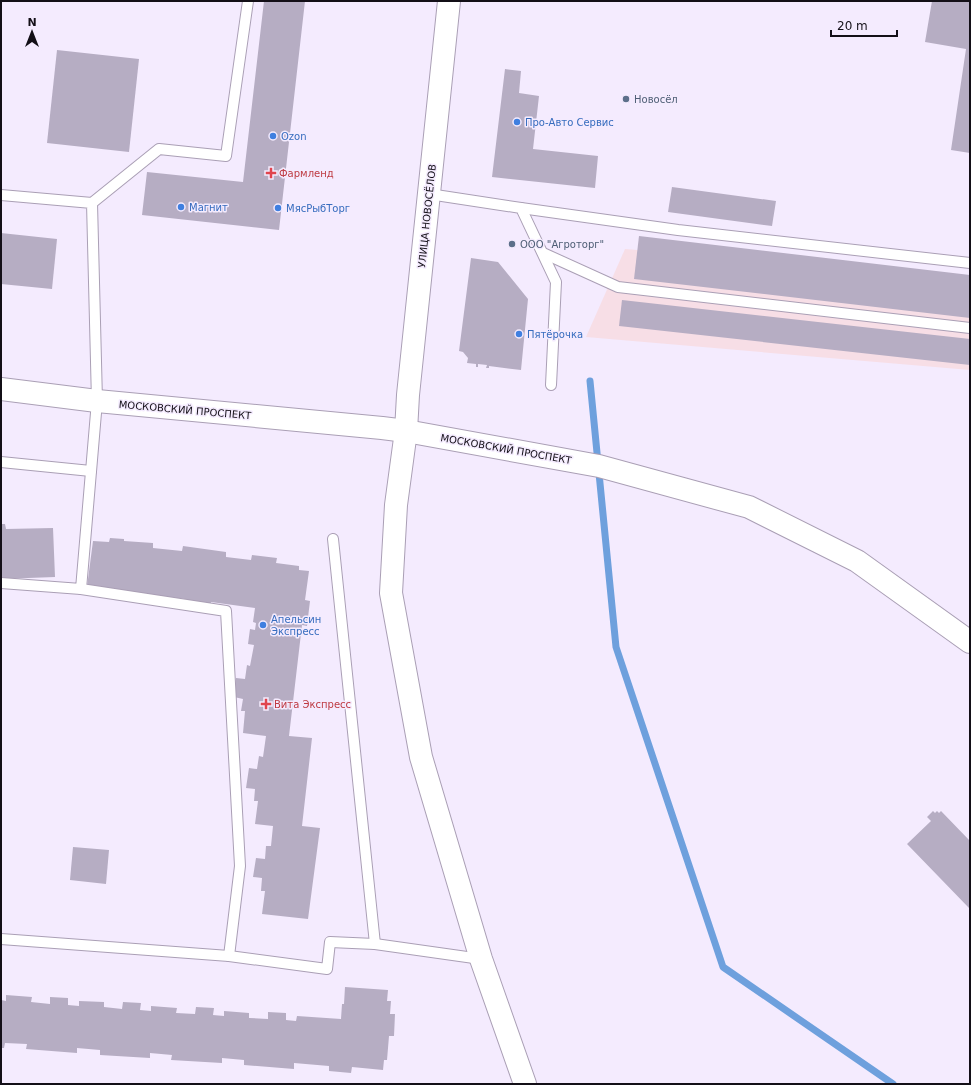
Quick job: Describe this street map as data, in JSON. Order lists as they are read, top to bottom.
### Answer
{
  "streets": {
    "street": ["УЛИЦА НОВОСЁЛОВ", "МОСКОВСКИЙ ПРОСПЕКТ"]
  },
  "crossings": [
    ["УЛИЦА НОВОСЁЛОВ", "МОСКОВСКИЙ ПРОСПЕКТ"]
  ],
  "places": {
    "other": [
      "Новосёл",
      "Про-Авто Сервис",
      "Ozon",
      "Магнит",
      "МясРыбТорг",
      "ООО \"Агроторг\"",
      "Пятёрочка",
      "Апельсин Экспресс"
    ],
    "health": ["Фармленд", "Вита Экспресс"]
  },
  "scale_bar": "20 m",
  "north": "top"
}
